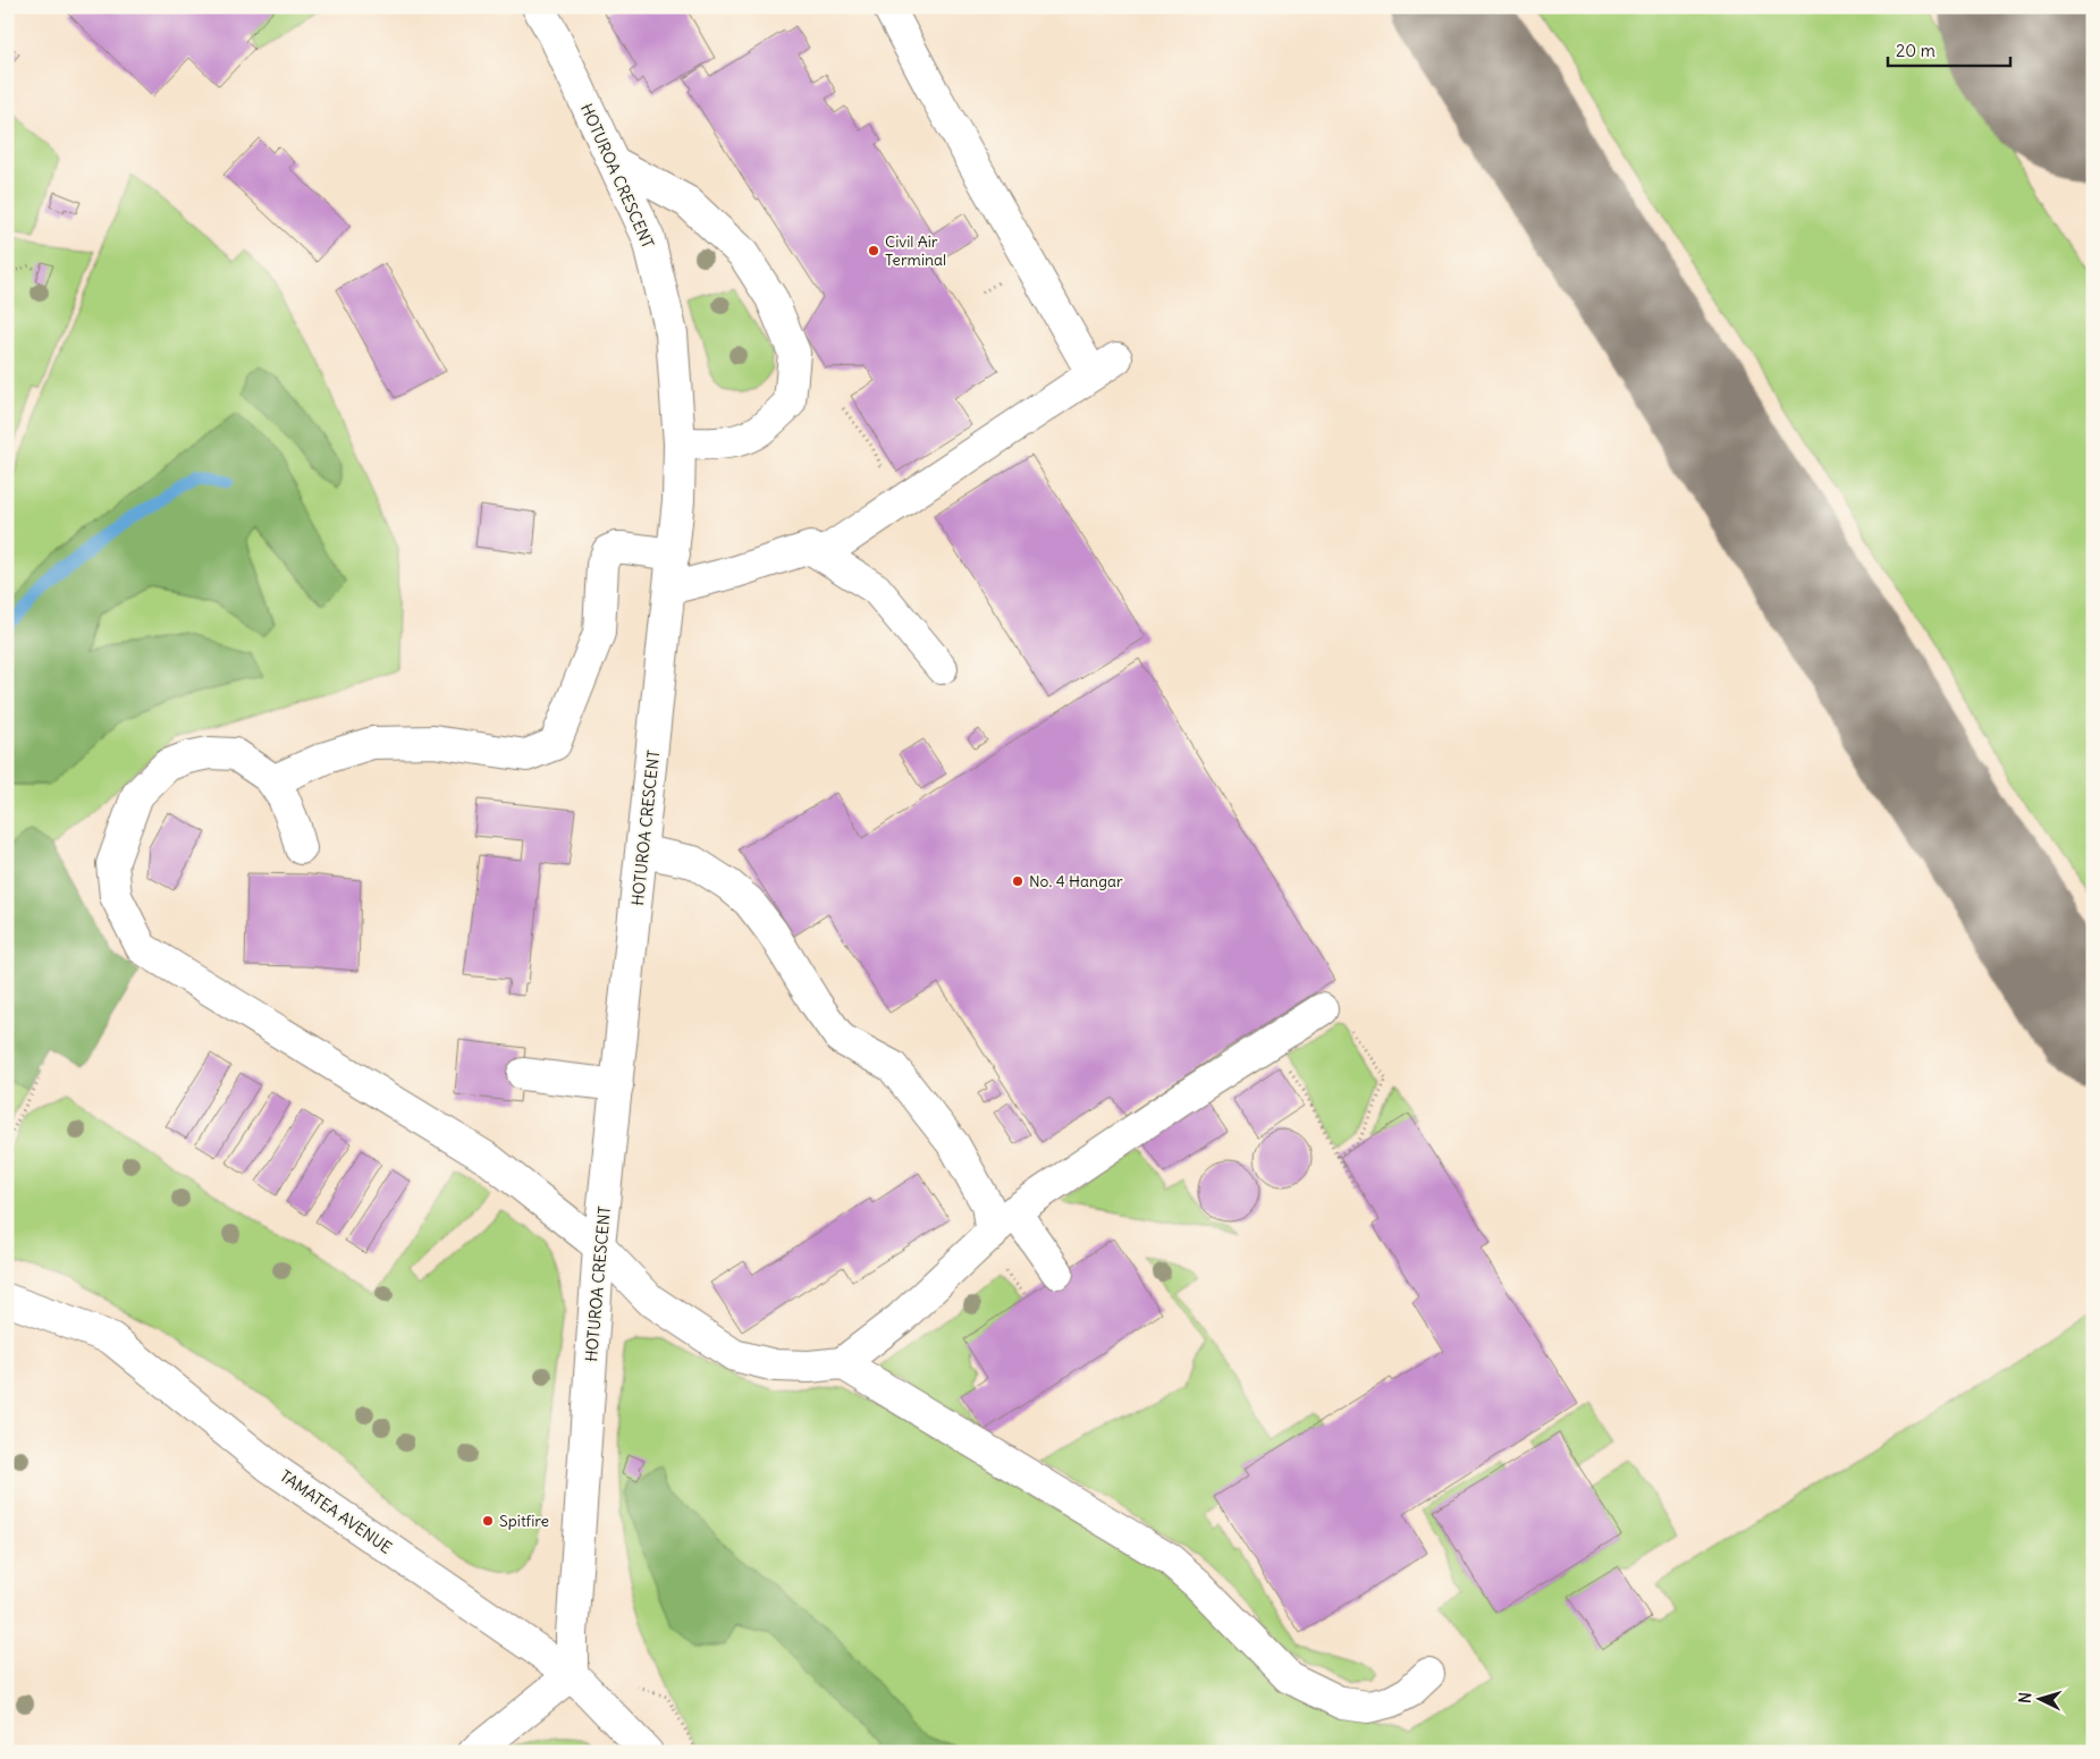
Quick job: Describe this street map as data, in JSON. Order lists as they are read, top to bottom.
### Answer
{
  "streets": {
    "street": ["HOTUROA CRESCENT", "TAMATEA AVENUE"]
  },
  "crossings": [
    ["HOTUROA CRESCENT", "TAMATEA AVENUE"]
  ],
  "places": ["Civil Air Terminal", "No. 4 Hangar", "Spitfire"],
  "scale_bar": "20 m",
  "north": "left"
}
